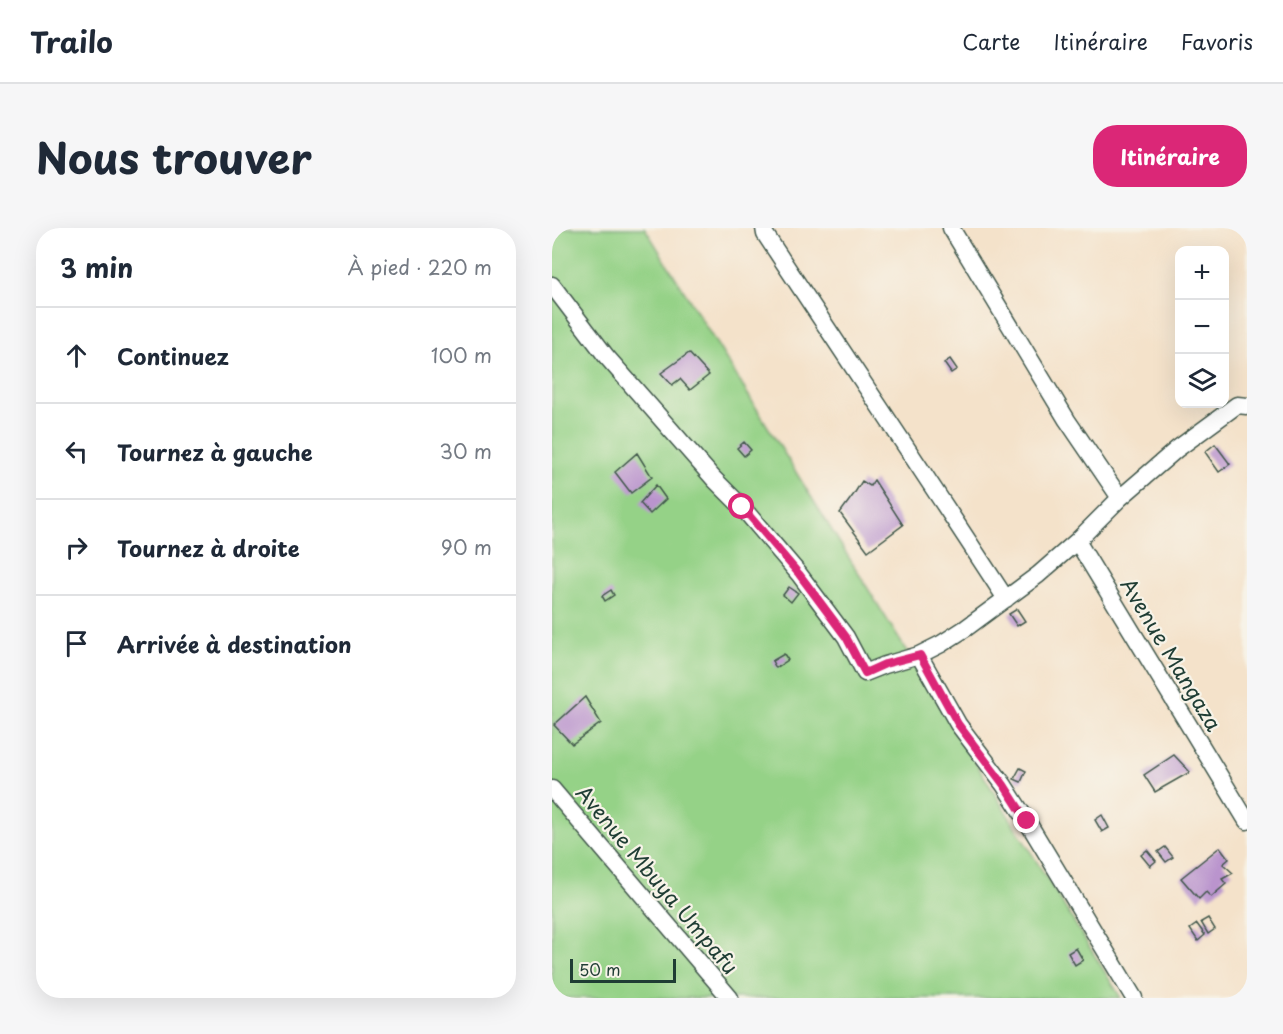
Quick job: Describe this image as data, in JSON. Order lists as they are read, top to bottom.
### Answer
{
  "streets": {
    "street": ["Avenue Mangaza", "Avenue Mbuya Umpafu"]
  },
  "scale_bar": "50 m",
  "page": {
    "header": "Trailo",
    "nav": ["Carte", "Itinéraire", "Favoris"],
    "title": "Nous trouver",
    "buttons": "Itinéraire",
    "heading": ["3 min", "À pied · 220 m"],
    "map_buttons": ["+", "−"],
    "list": [
      ["Continuez", "100 m"],
      ["Tournez à gauche", "30 m"],
      ["Tournez à droite", "90 m"],
      "Arrivée à destination"
    ],
    "scale": "50 m"
  }
}
